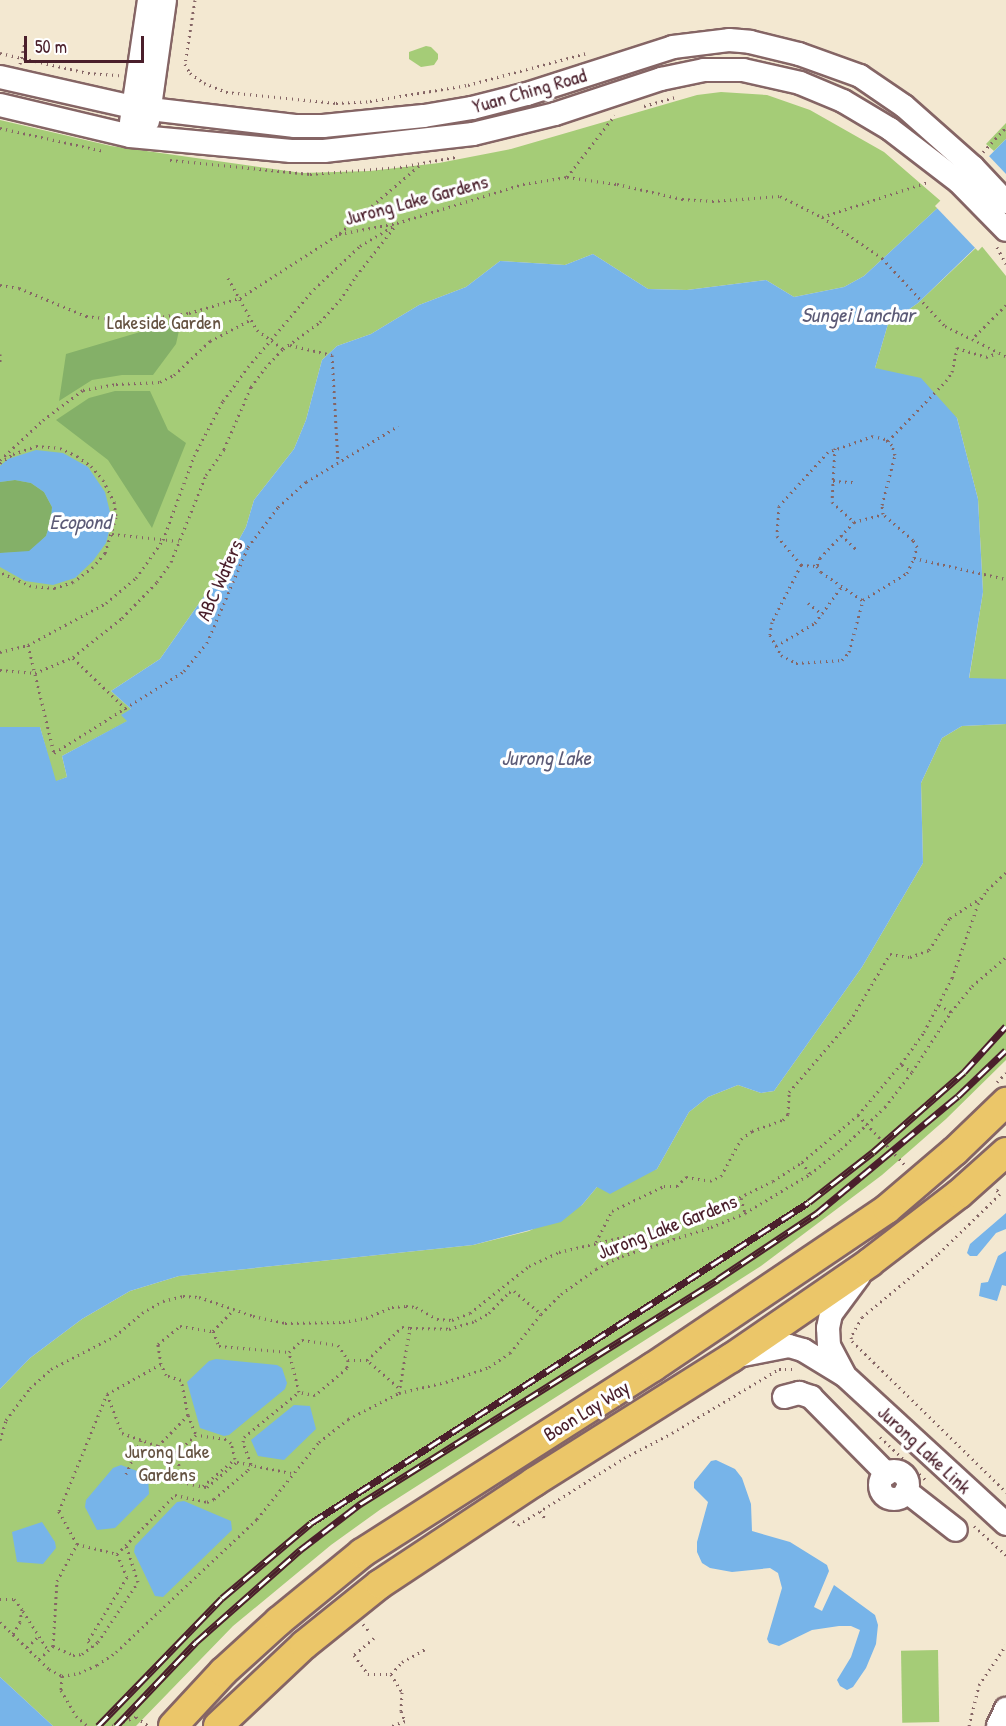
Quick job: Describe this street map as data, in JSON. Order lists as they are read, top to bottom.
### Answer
{
  "streets": {
    "main road": ["Boon Lay Way"],
    "street": ["Yuan Ching Road", "Jurong Lake Link"],
    "path": ["Jurong Lake Gardens", "ABC Waters"]
  },
  "crossings": [
    ["Boon Lay Way", "Jurong Lake Link"]
  ],
  "water": ["Sungei Lanchar", "Ecopond", "Jurong Lake"],
  "parks": ["Lakeside Garden", "Jurong Lake Gardens"],
  "scale_bar": "50 m"
}
